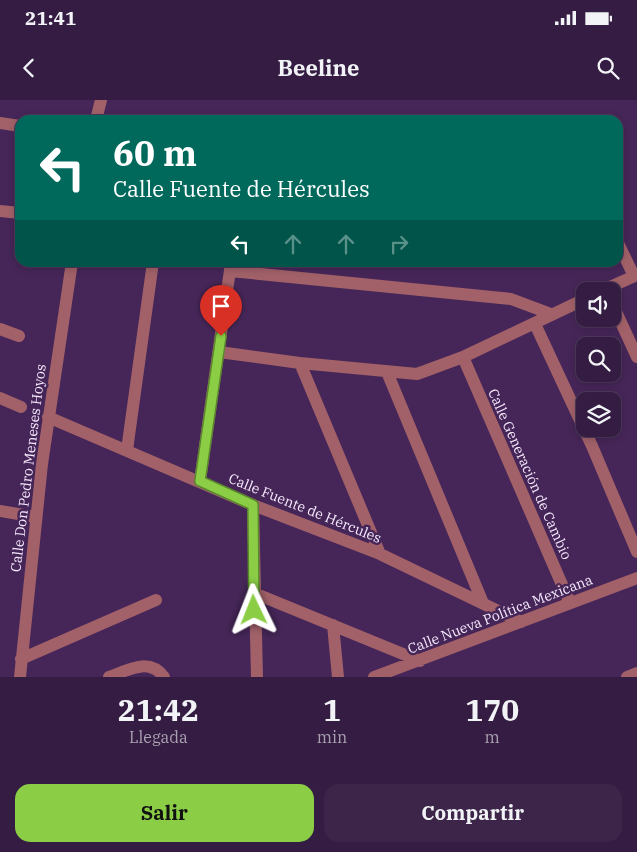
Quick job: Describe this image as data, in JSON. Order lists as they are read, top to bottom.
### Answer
{
  "streets": {
    "street": [
      "Calle Don Pedro Meneses Hoyos",
      "Calle Generación de Cambio",
      "Calle Fuente de Hércules",
      "Calle Nueva Política Mexicana"
    ]
  },
  "crossings": [
    ["Calle Don Pedro Meneses Hoyos", "Calle Fuente de Hércules"],
    ["Calle Generación de Cambio", "Calle Nueva Política Mexicana"],
    ["Calle Fuente de Hércules", "Calle Nueva Política Mexicana"]
  ],
  "page": {
    "status": "21:41",
    "header": "Beeline",
    "turn": ["60 m", "Calle Fuente de Hércules"],
    "eta": [
      "21:42",
      "Llegada",
      "1",
      "min",
      "170",
      "m"
    ],
    "buttons": ["Salir", "Compartir"]
  }
}
